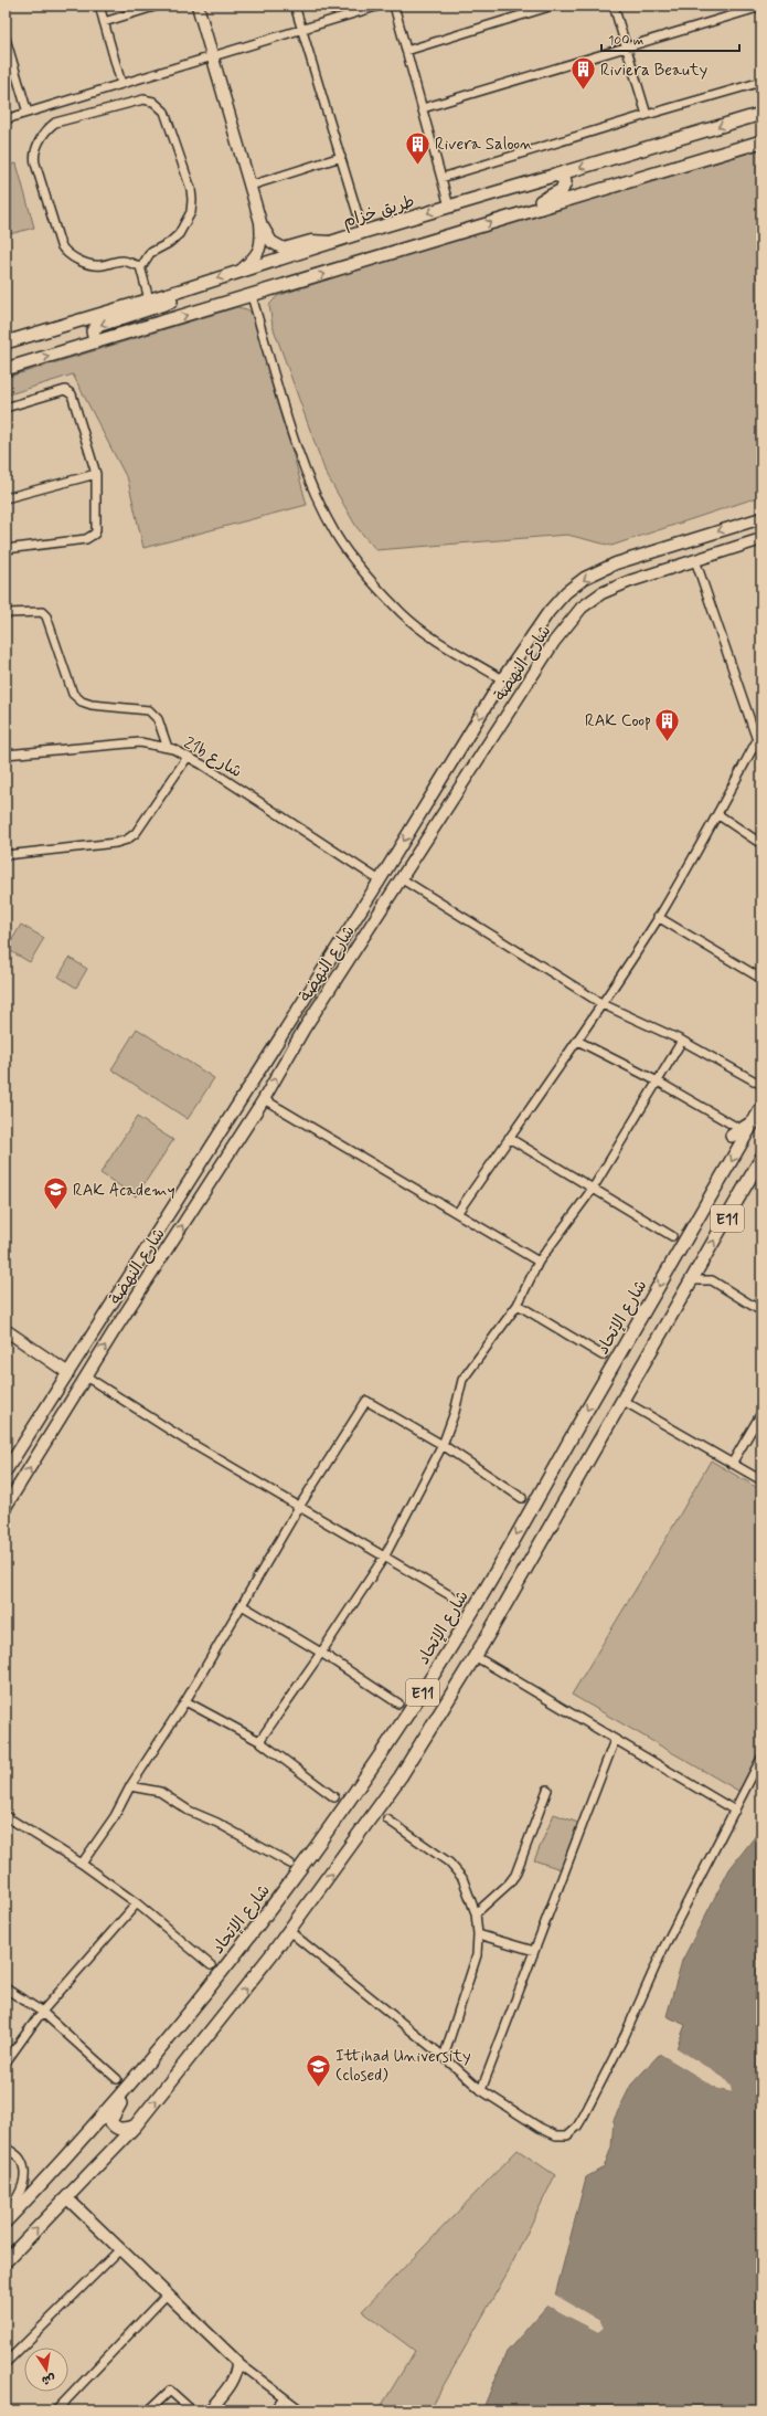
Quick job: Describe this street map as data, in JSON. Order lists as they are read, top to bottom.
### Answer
{
  "streets": {
    "main road": [
      "طريق خزام",
      "شارع النهضة",
      "E11",
      "شارع الإتحاد"
    ],
    "street": ["21b شارع"]
  },
  "crossings": [
    ["شارع النهضة", "21b شارع"]
  ],
  "places": {
    "building": ["Riviera Beauty", "Rivera Saloon", "RAK Coop"],
    "school or university": ["RAK Academy", "Ittihad University (closed)"]
  },
  "scale_bar": "100 m",
  "north": "bottom"
}
